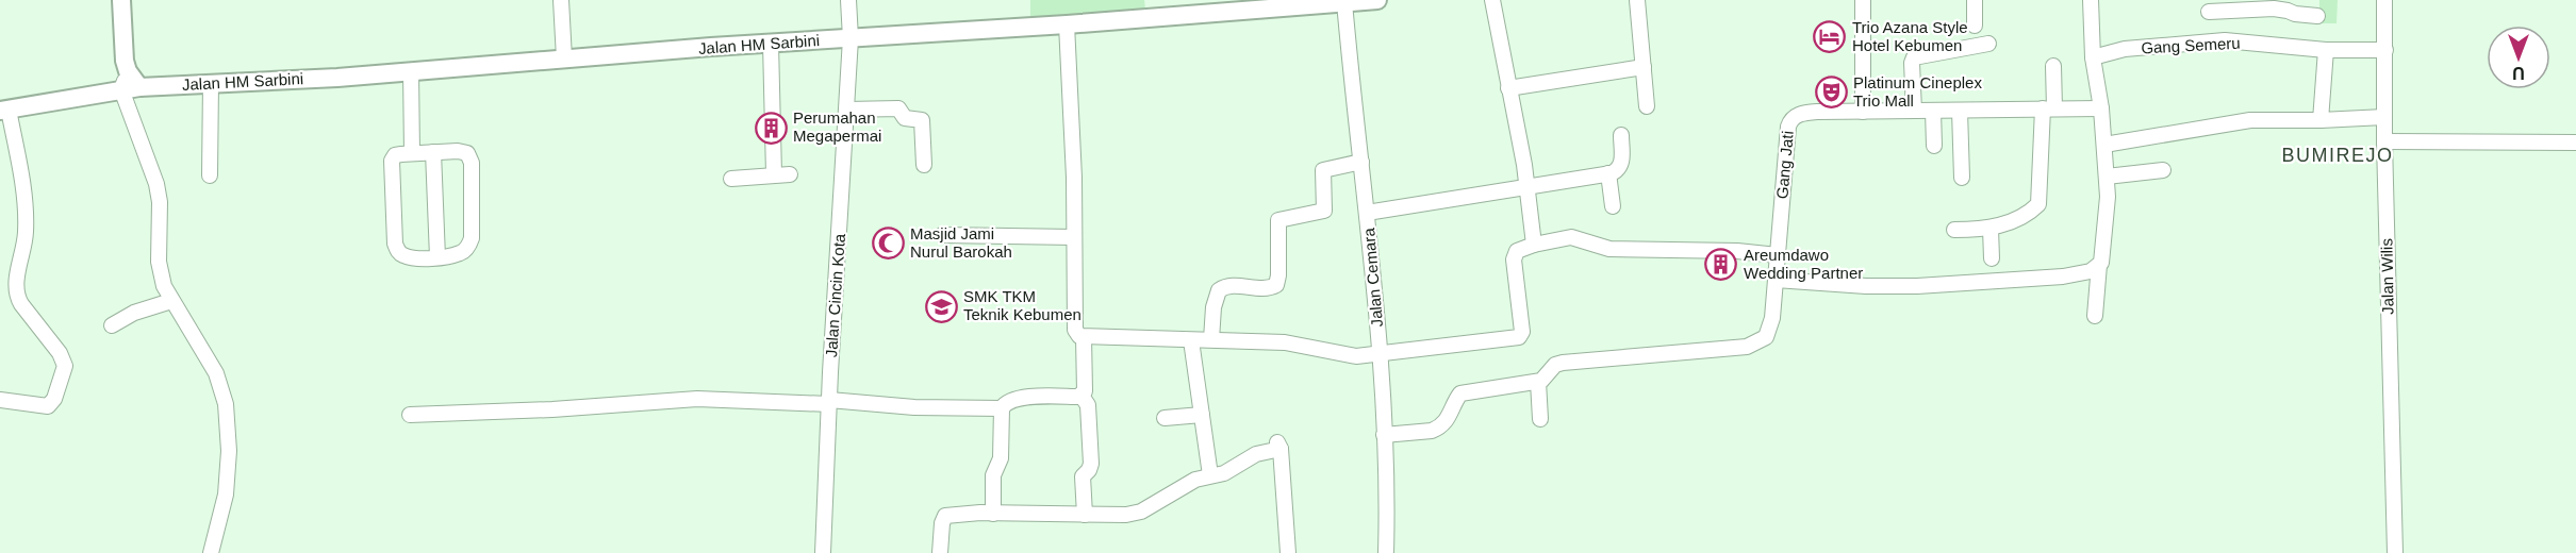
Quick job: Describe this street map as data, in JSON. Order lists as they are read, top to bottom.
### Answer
{
  "streets": {
    "main road": ["Jalan HM Sarbini"],
    "street": [
      "Gang Semeru",
      "Gang Jati",
      "Jalan Wilis",
      "Jalan Cemara",
      "Jalan Cincin Kota"
    ]
  },
  "crossings": [
    ["Jalan HM Sarbini", "Jalan Cemara"],
    ["Jalan HM Sarbini", "Jalan Cincin Kota"],
    ["Gang Semeru", "Jalan Wilis"]
  ],
  "districts": ["BUMIREJO"],
  "places": {
    "hotel": ["Trio Azana Style Hotel Kebumen"],
    "theatre": ["Platinum Cineplex Trio Mall"],
    "building": ["Perumahan Megapermai", "Areumdawo Wedding Partner"],
    "mosque": ["Masjid Jami Nurul Barokah"],
    "school or university": ["SMK TKM Teknik Kebumen"]
  },
  "north": "bottom"
}
